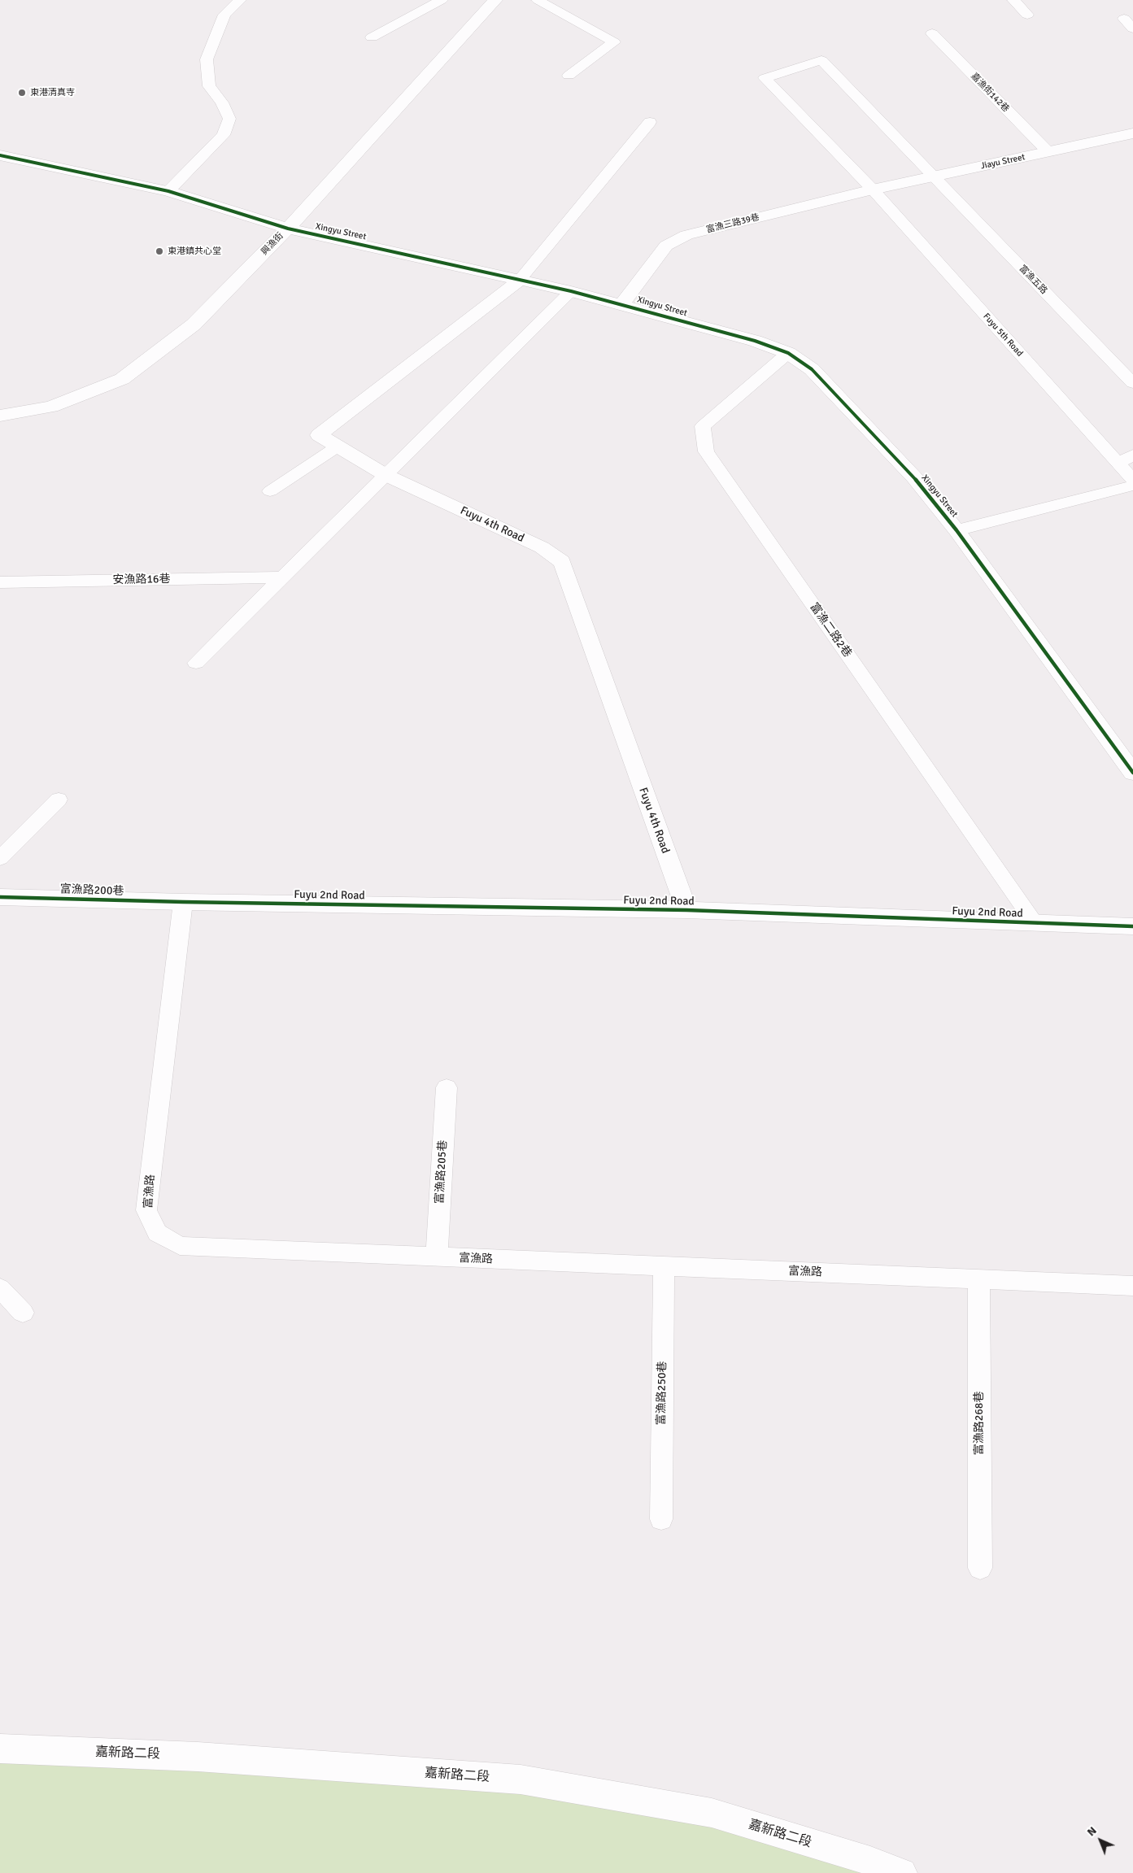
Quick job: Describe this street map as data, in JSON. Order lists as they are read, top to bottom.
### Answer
{
  "streets": {
    "street": [
      "Jiayu Street",
      "富漁三路39巷",
      "Xingyu Street",
      "興漁街",
      "Fuyu 4th Road",
      "富漁路200巷",
      "Fuyu 2nd Road",
      "嘉新路二段"
    ],
    "lane": [
      "嘉漁街142巷",
      "富漁五路",
      "Fuyu 5th Road",
      "安漁路16巷",
      "富漁二路2巷",
      "富漁路205巷",
      "富漁路",
      "富漁路250巷",
      "富漁路268巷"
    ]
  },
  "crossings": [
    ["嘉漁街142巷", "Jiayu Street"],
    ["Jiayu Street", "富漁三路39巷"],
    ["Jiayu Street", "富漁五路"],
    ["Jiayu Street", "Fuyu 5th Road"],
    ["富漁三路39巷", "Xingyu Street"],
    ["富漁三路39巷", "富漁五路"],
    ["富漁三路39巷", "Fuyu 5th Road"],
    ["Xingyu Street", "興漁街"],
    ["Xingyu Street", "Fuyu 4th Road"],
    ["Xingyu Street", "富漁二路2巷"],
    ["富漁五路", "Fuyu 5th Road"],
    ["Fuyu 4th Road", "Fuyu 2nd Road"],
    ["富漁二路2巷", "Fuyu 2nd Road"],
    ["富漁路200巷", "Fuyu 2nd Road"],
    ["富漁路200巷", "富漁路"],
    ["Fuyu 2nd Road", "富漁路"],
    ["富漁路205巷", "富漁路"],
    ["富漁路", "富漁路250巷"],
    ["富漁路", "富漁路268巷"]
  ],
  "places": ["東港清真寺", "東港鎮共心堂"],
  "north": "top left"
}
